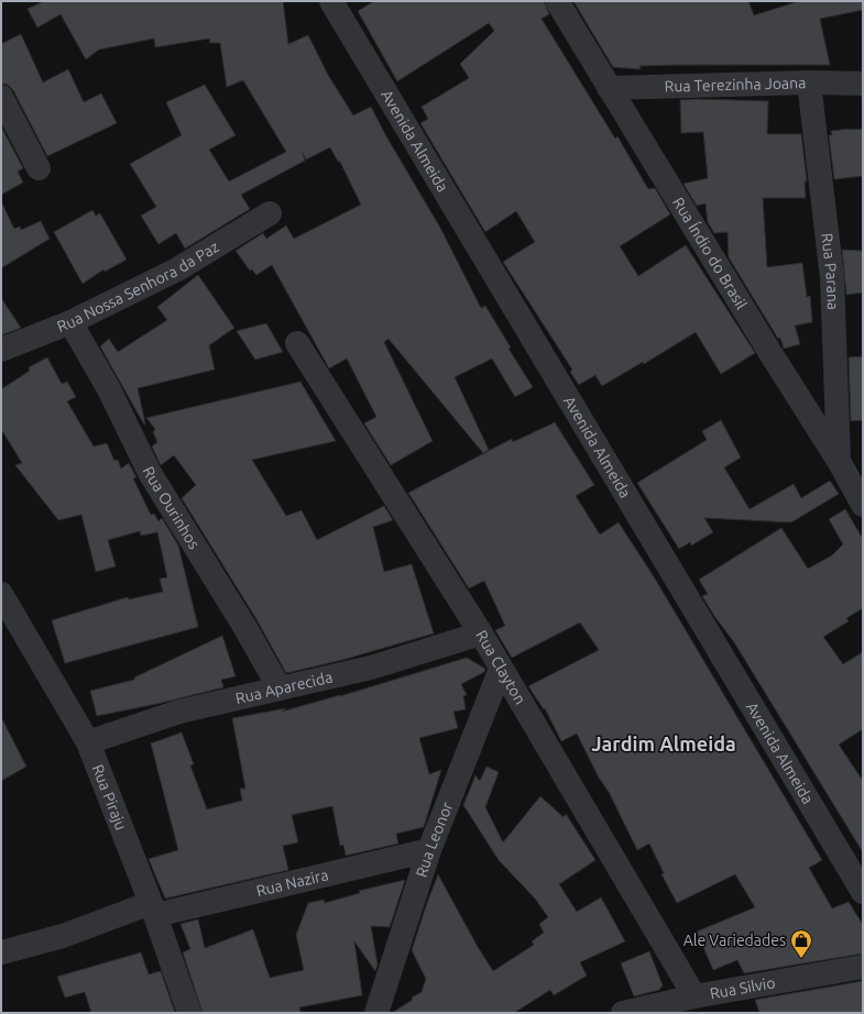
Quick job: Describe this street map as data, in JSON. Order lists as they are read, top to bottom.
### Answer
{
  "streets": {
    "street": [
      "Rua Terezinha Joana",
      "Avenida Almeida",
      "Rua Índio do Brasil",
      "Rua Parana",
      "Rua Nossa Senhora da Paz",
      "Rua Ourinhos",
      "Rua Clayton",
      "Rua Aparecida",
      "Rua Piraju",
      "Rua Leonor",
      "Rua Nazira",
      "Rua Silvio"
    ]
  },
  "crossings": [
    ["Rua Terezinha Joana", "Rua Índio do Brasil"],
    ["Rua Terezinha Joana", "Rua Parana"],
    ["Rua Índio do Brasil", "Rua Parana"],
    ["Rua Nossa Senhora da Paz", "Rua Ourinhos"],
    ["Rua Ourinhos", "Rua Aparecida"],
    ["Rua Clayton", "Rua Aparecida"],
    ["Rua Clayton", "Rua Leonor"],
    ["Rua Clayton", "Rua Silvio"],
    ["Rua Aparecida", "Rua Piraju"],
    ["Rua Piraju", "Rua Nazira"],
    ["Rua Leonor", "Rua Nazira"]
  ],
  "districts": ["Jardim Almeida"],
  "places": {
    "shop": ["Ale Variedades"]
  }
}
